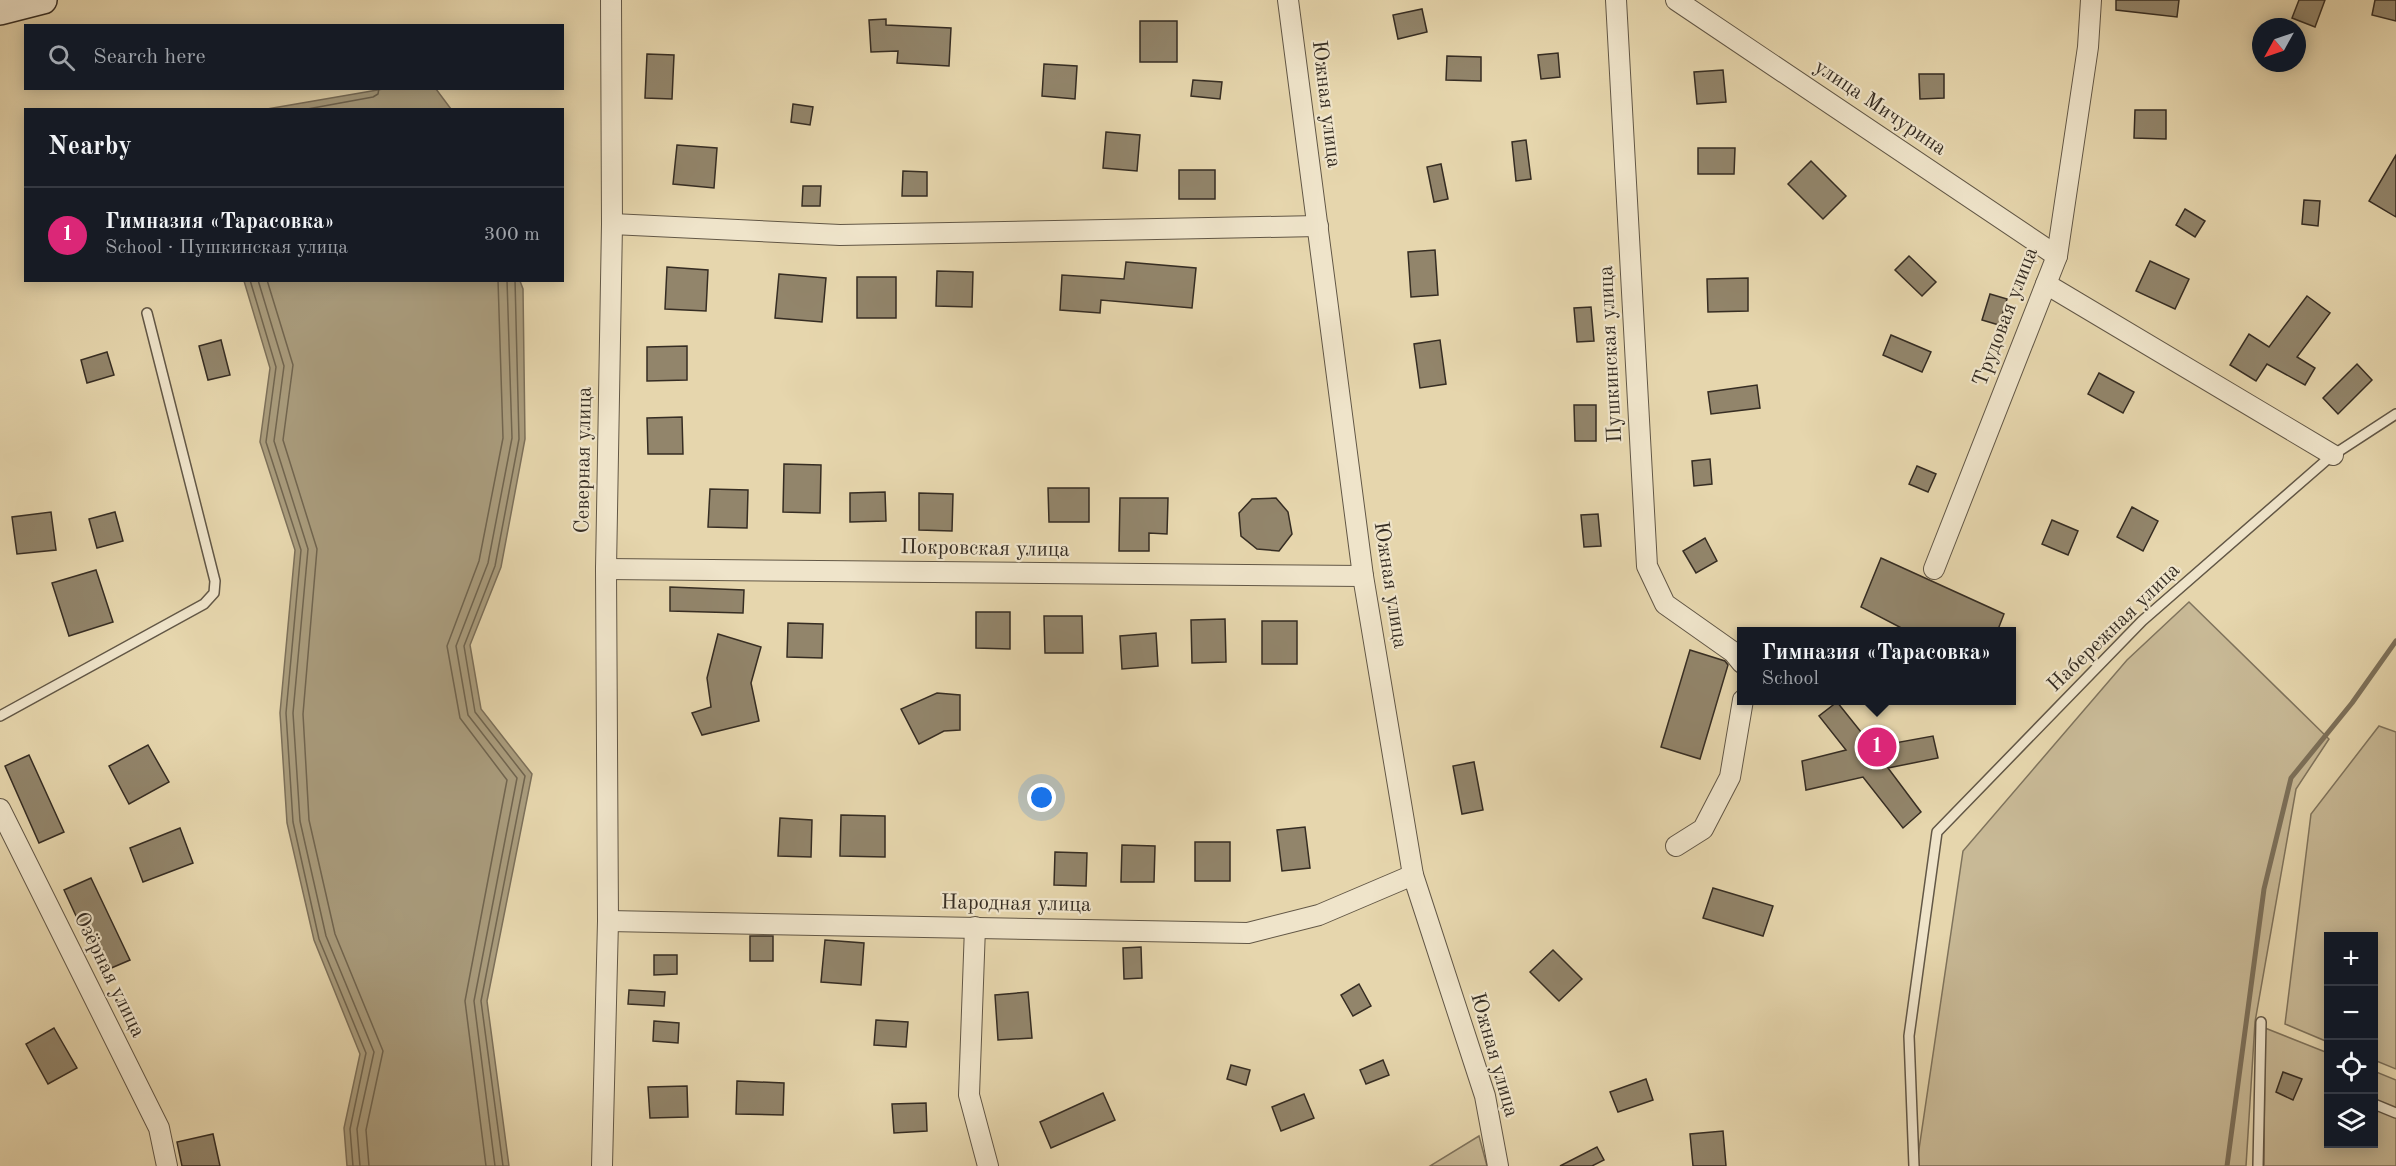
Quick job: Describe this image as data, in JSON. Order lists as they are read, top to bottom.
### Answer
{
  "streets": {
    "street": [
      "Южная улица",
      "улица Мичурина",
      "Трудовая улица",
      "Пушкинская улица",
      "Северная улица",
      "Покровская улица",
      "Народная улица",
      "Озёрная улица"
    ],
    "lane": ["Набережная улица"]
  },
  "crossings": [
    ["Южная улица", "Покровская улица"],
    ["Южная улица", "Народная улица"],
    ["улица Мичурина", "Трудовая улица"],
    ["Северная улица", "Покровская улица"],
    ["Северная улица", "Народная улица"]
  ],
  "north": "bottom left",
  "page": {
    "search": "Search here",
    "heading": "Nearby",
    "list": [
      {
        "mark": "1",
        "name": "Гимназия «Тарасовка»",
        "note": "School · Пушкинская улица",
        "value": "300 m"
      }
    ],
    "popup": ["Гимназия «Тарасовка»", "School"],
    "pins": "1",
    "map_buttons": ["+", "−"]
  }
}
